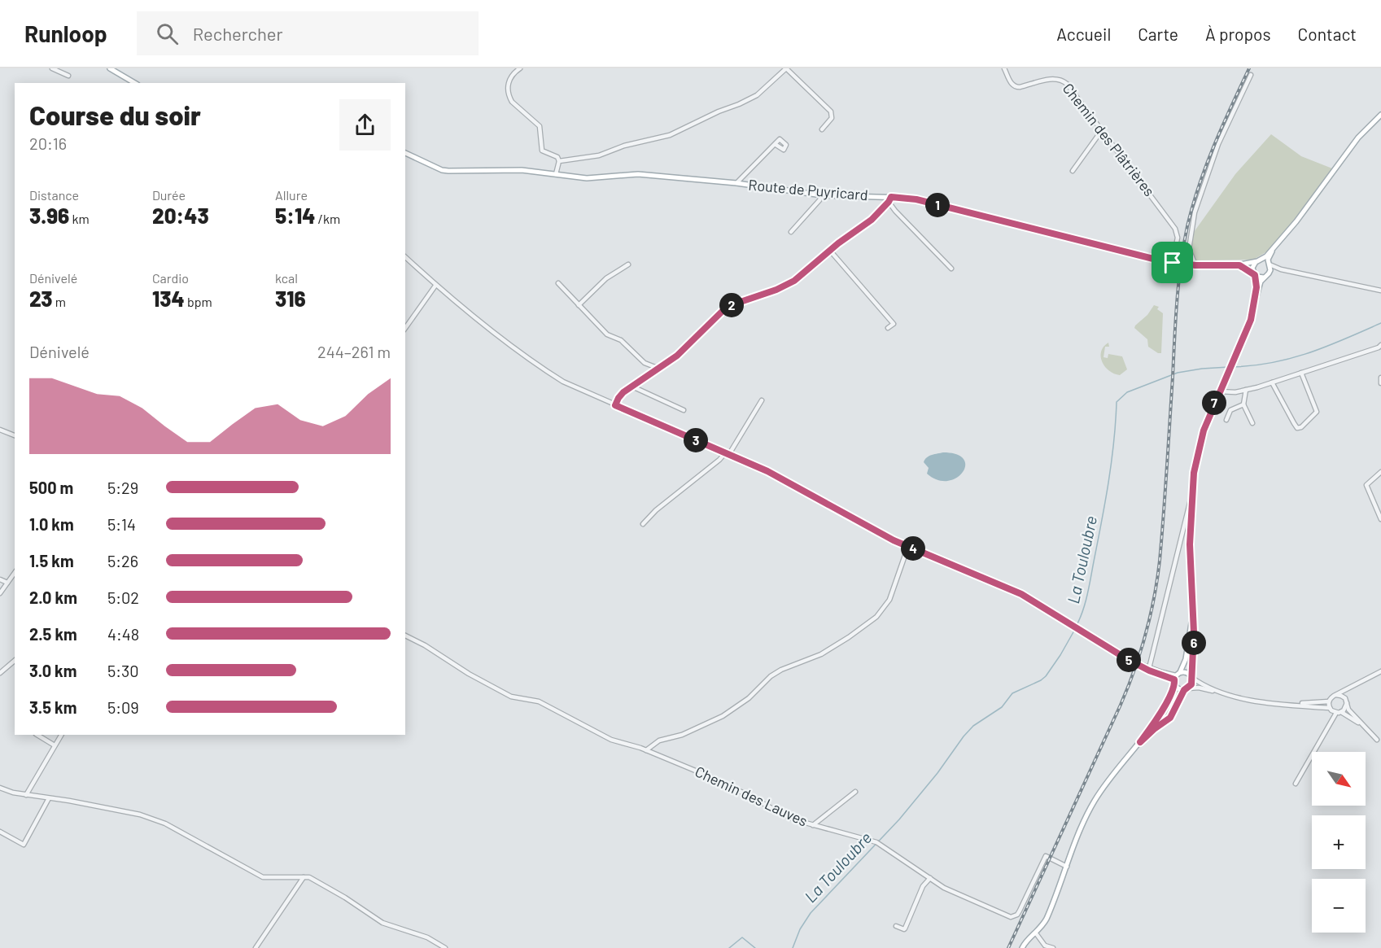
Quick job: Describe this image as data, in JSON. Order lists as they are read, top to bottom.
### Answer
{
  "streets": {
    "main road": ["Route de Puyricard"],
    "street": ["Chemin des Plâtrières", "Chemin des Lauves"]
  },
  "crossings": [
    ["Chemin des Plâtrières", "Route de Puyricard"]
  ],
  "water": ["La Touloubre"],
  "north": "bottom right",
  "page": {
    "header": "Runloop",
    "search": "Rechercher",
    "nav": [
      "Accueil",
      "Carte",
      "À propos",
      "Contact"
    ],
    "heading": ["Course du soir", "20:16"],
    "stats": [
      ["Distance", "3.96 km"],
      ["Durée", "20:43"],
      ["Allure", "5:14 /km"],
      ["Dénivelé", "23 m"],
      ["Cardio", "134 bpm"],
      ["kcal", "316"]
    ],
    "pins": [
      "1",
      "2",
      "7",
      "3",
      "4",
      "6",
      "5"
    ],
    "chart": ["Dénivelé", "244–261 m"],
    "list": [
      {
        "name": "500 m",
        "note": "5:29"
      },
      {
        "name": "1.0 km",
        "note": "5:14"
      },
      {
        "name": "1.5 km",
        "note": "5:26"
      },
      {
        "name": "2.0 km",
        "note": "5:02"
      },
      {
        "name": "2.5 km",
        "note": "4:48"
      },
      {
        "name": "3.0 km",
        "note": "5:30"
      },
      {
        "name": "3.5 km",
        "note": "5:09"
      }
    ],
    "map_buttons": ["+", "−"]
  }
}
